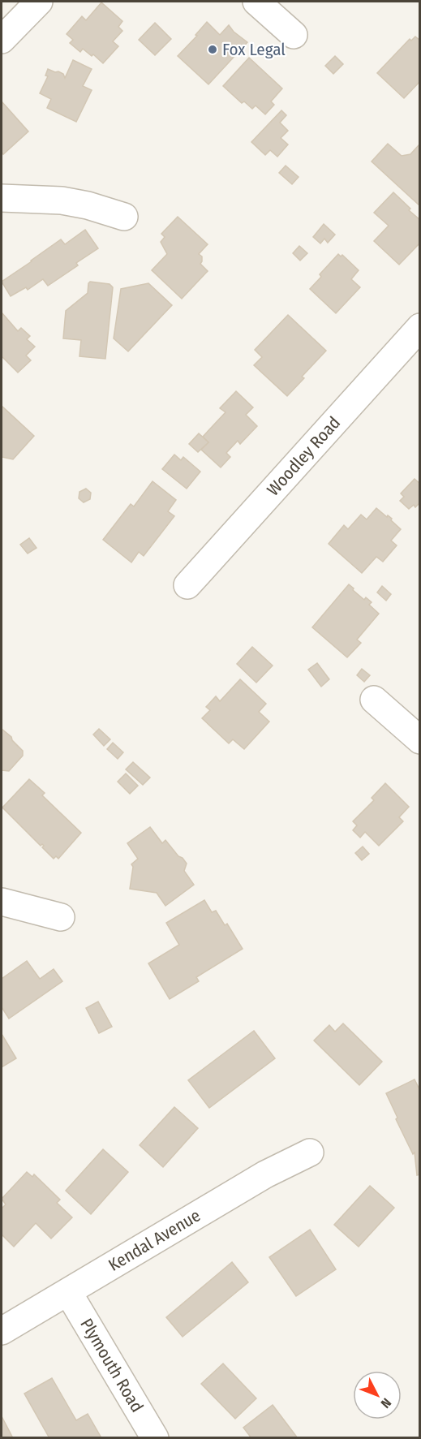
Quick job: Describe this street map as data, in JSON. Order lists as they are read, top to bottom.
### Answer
{
  "streets": {
    "street": ["Woodley Road", "Kendal Avenue", "Plymouth Road"]
  },
  "crossings": [
    ["Kendal Avenue", "Plymouth Road"]
  ],
  "places": ["Fox Legal"],
  "north": "bottom right"
}
